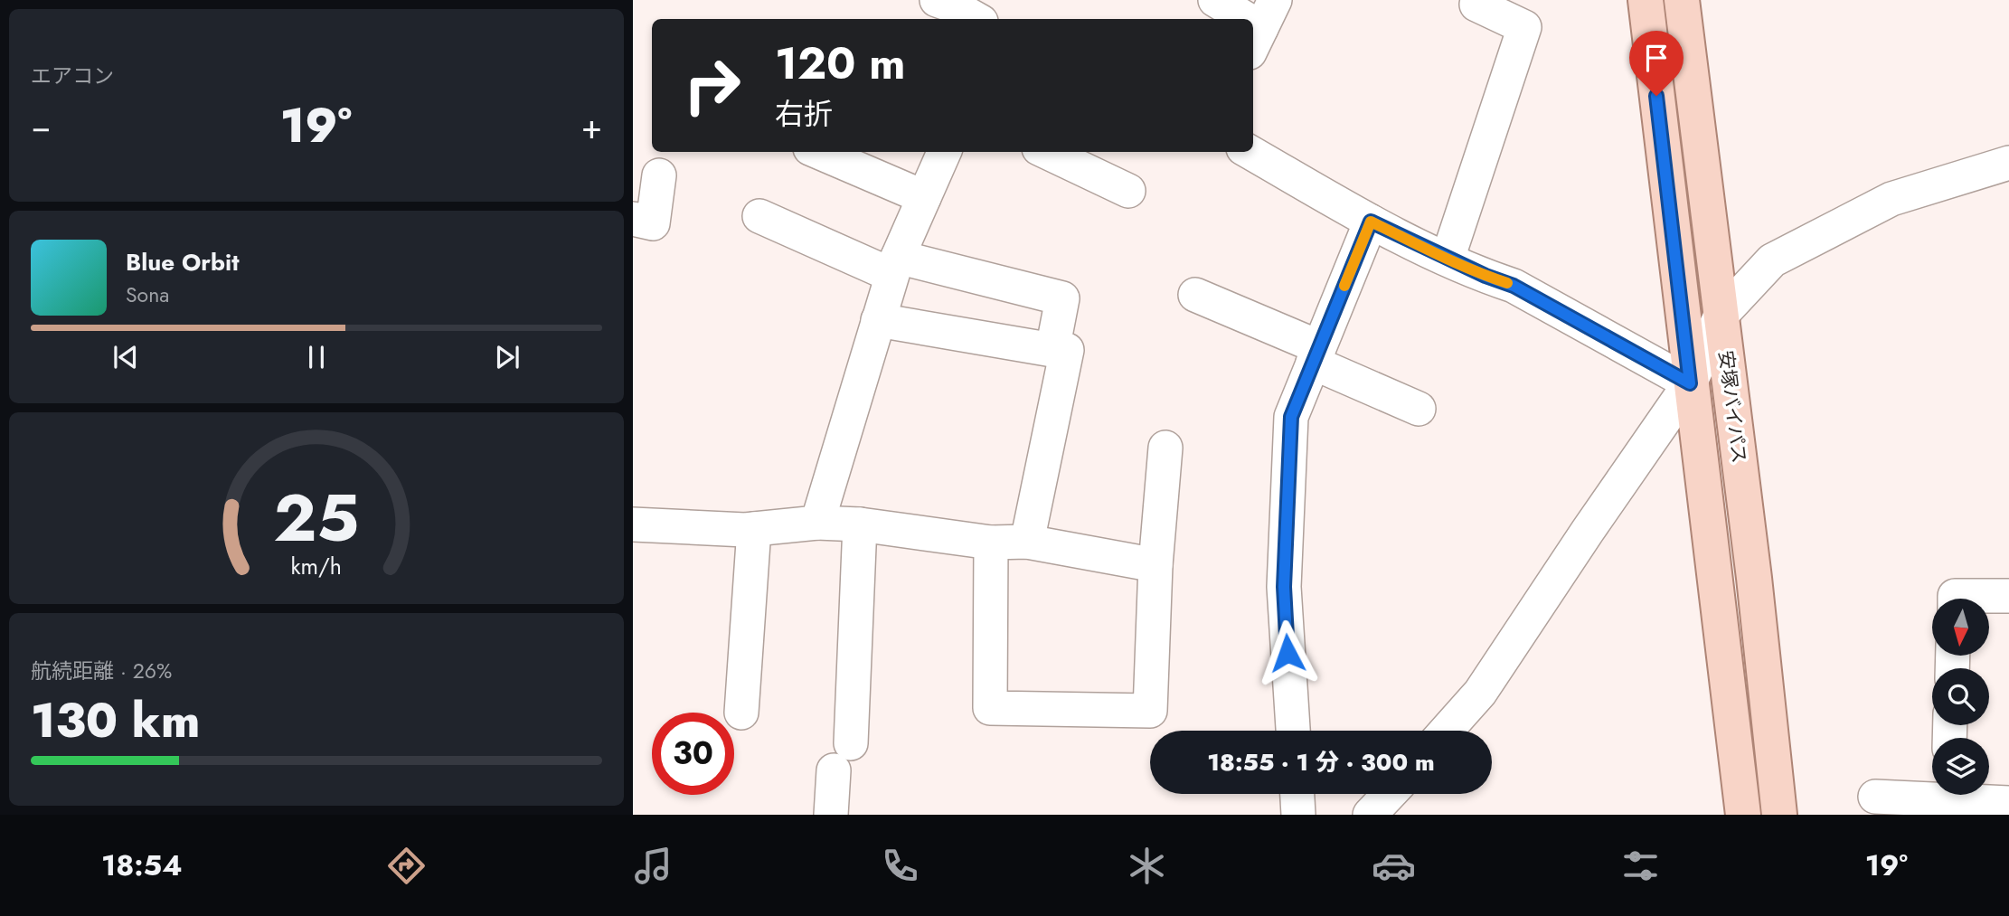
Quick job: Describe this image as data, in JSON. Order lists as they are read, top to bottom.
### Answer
{
  "streets": {
    "main road": ["安塚バイパス"]
  },
  "north": "bottom",
  "page": {
    "tile": [
      "エアコン",
      ["航続距離 · 26%", "130 km"]
    ],
    "turn": ["120 m", "右折"],
    "heat": ["−", "19°", "+"],
    "song": ["Blue Orbit", "Sona"],
    "limit": "30",
    "trip": "18:55 · 1 分 · 300 m",
    "tabs": ["18:54", "19°"],
    "gauge": ["25", "km/h"]
  }
}
